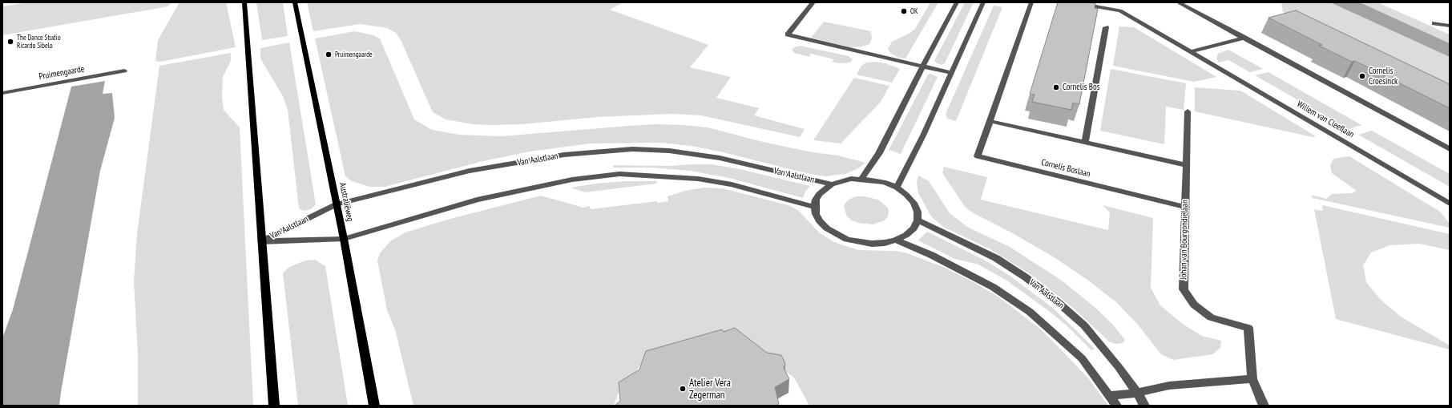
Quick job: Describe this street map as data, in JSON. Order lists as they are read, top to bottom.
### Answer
{
  "streets": {
    "main road": ["Australiëweg"],
    "street": [
      "Pruimengaarde",
      "Willem van Cleeflaan",
      "Van Aalstlaan",
      "Cornelis Boslaan",
      "Johan van Bourgondiëlaan"
    ]
  },
  "crossings": [
    ["Van Aalstlaan", "Australiëweg"],
    ["Cornelis Boslaan", "Johan van Bourgondiëlaan"]
  ],
  "places": [
    "OK",
    "The Dance Studio Ricardo Sibelo",
    "Pruimengaarde",
    "Cornelis Croesinck",
    "Cornelis Bos",
    "Atelier Vera Zegerman"
  ]
}
